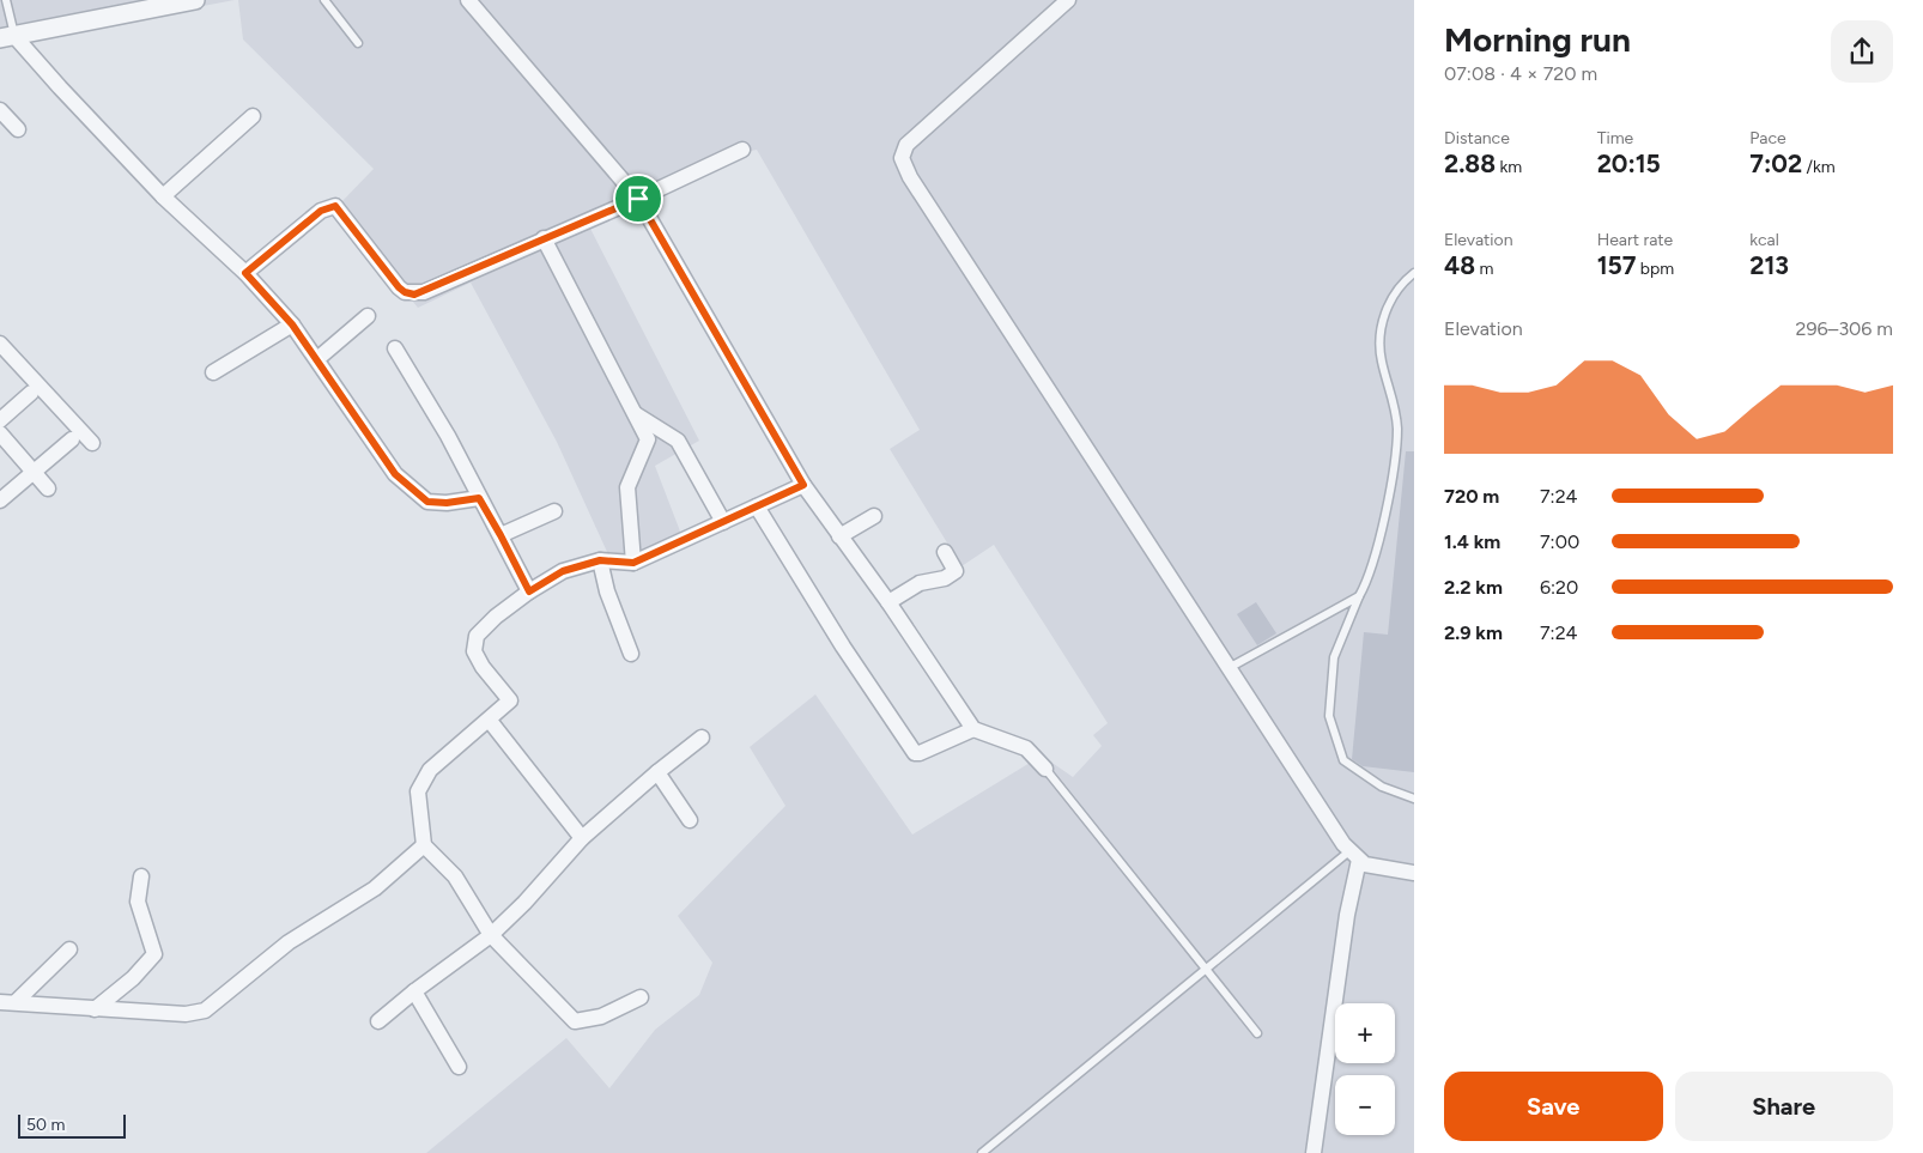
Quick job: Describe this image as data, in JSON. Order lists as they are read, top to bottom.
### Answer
{
  "scale_bar": "50 m",
  "page": {
    "heading": ["Morning run", "07:08 · 4 × 720 m"],
    "stats": [
      ["Distance", "2.88 km"],
      ["Time", "20:15"],
      ["Pace", "7:02 /km"],
      ["Elevation", "48 m"],
      ["Heart rate", "157 bpm"],
      ["kcal", "213"]
    ],
    "chart": ["Elevation", "296–306 m"],
    "list": [
      {
        "name": "720 m",
        "note": "7:24"
      },
      {
        "name": "1.4 km",
        "note": "7:00"
      },
      {
        "name": "2.2 km",
        "note": "6:20"
      },
      {
        "name": "2.9 km",
        "note": "7:24"
      }
    ],
    "map_buttons": ["+", "−"],
    "buttons": ["Save", "Share"],
    "scale": "50 m"
  }
}
